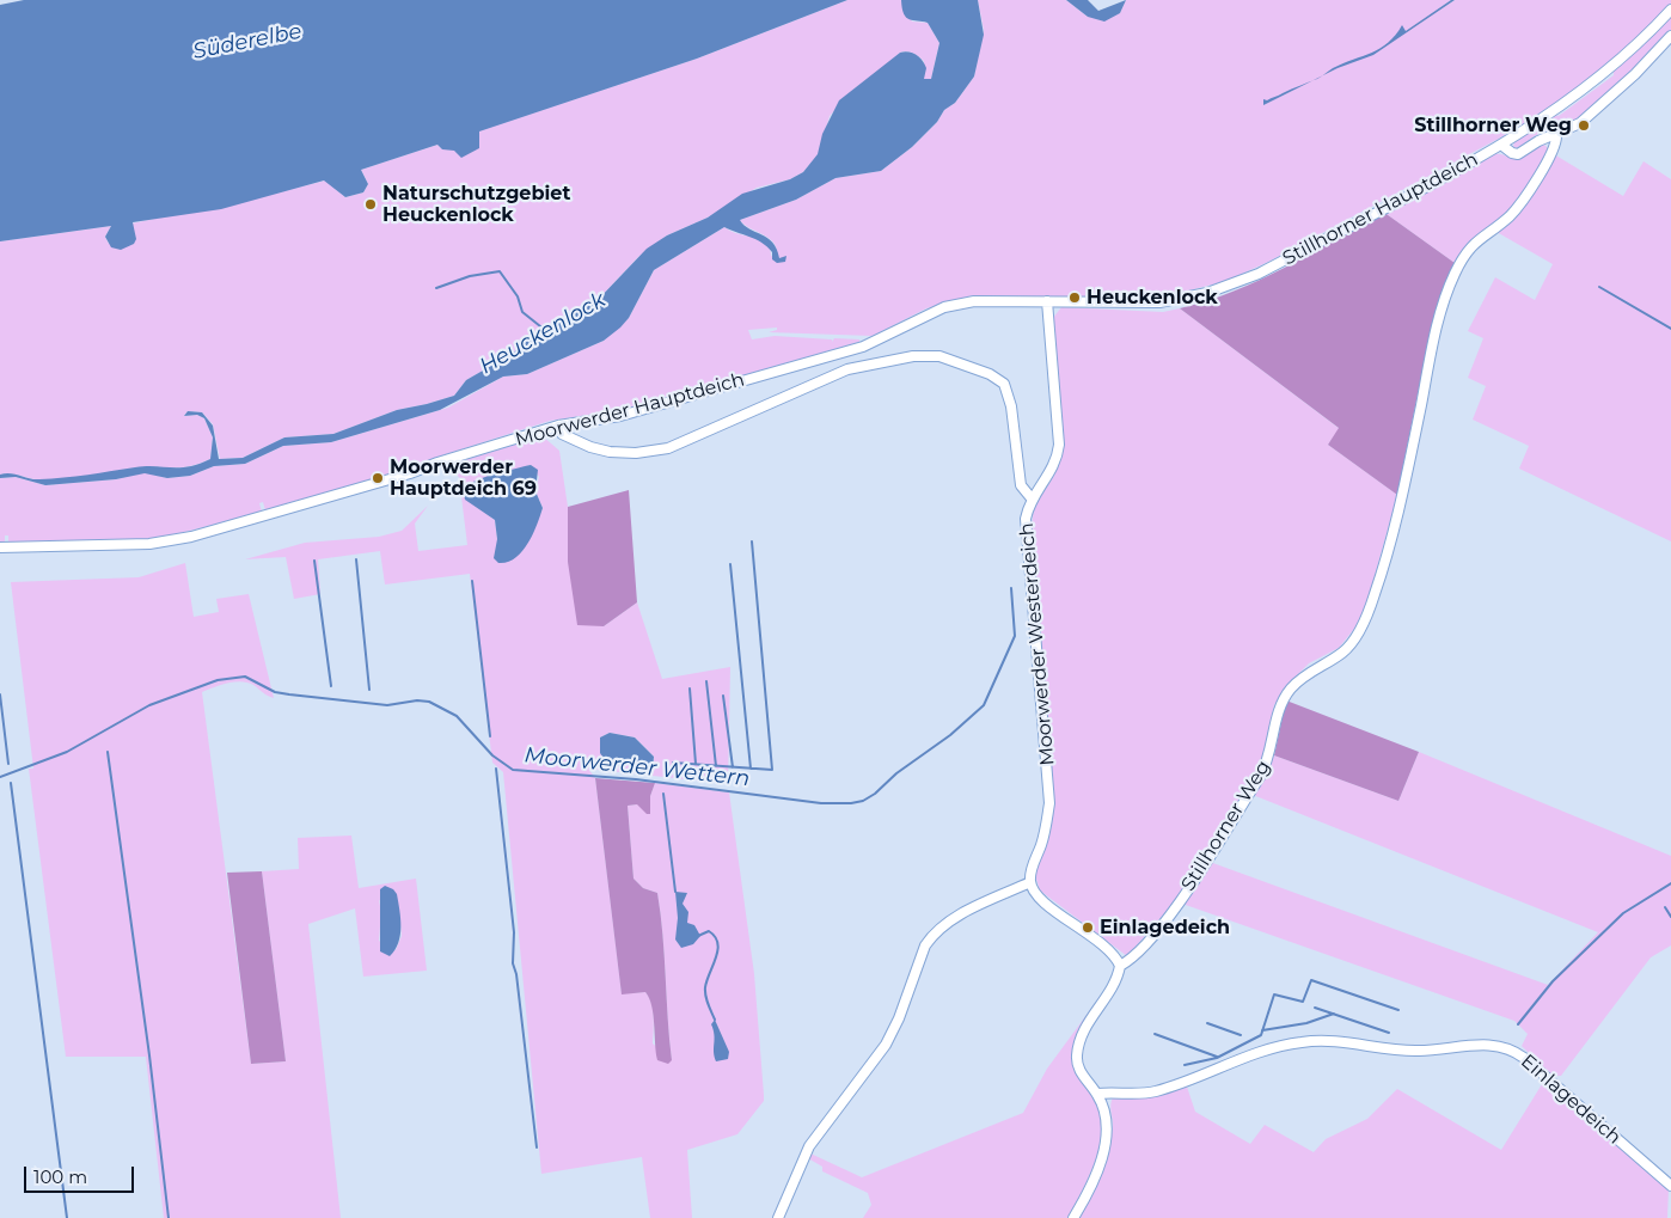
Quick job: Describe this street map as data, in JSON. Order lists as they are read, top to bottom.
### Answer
{
  "streets": {
    "street": [
      "Stillhorner Hauptdeich",
      "Moorwerder Hauptdeich",
      "Moorwerder Westerdeich",
      "Stillhorner Weg",
      "Einlagedeich"
    ]
  },
  "crossings": [
    ["Stillhorner Hauptdeich", "Moorwerder Hauptdeich"],
    ["Moorwerder Hauptdeich", "Moorwerder Westerdeich"],
    ["Stillhorner Weg", "Einlagedeich"]
  ],
  "water": ["Süderelbe", "Heuckenlock", "Moorwerder Wettern"],
  "places": [
    "Stillhorner Weg",
    "Naturschutzgebiet Heuckenlock",
    "Heuckenlock",
    "Moorwerder Hauptdeich 69",
    "Einlagedeich"
  ],
  "scale_bar": "100 m"
}
